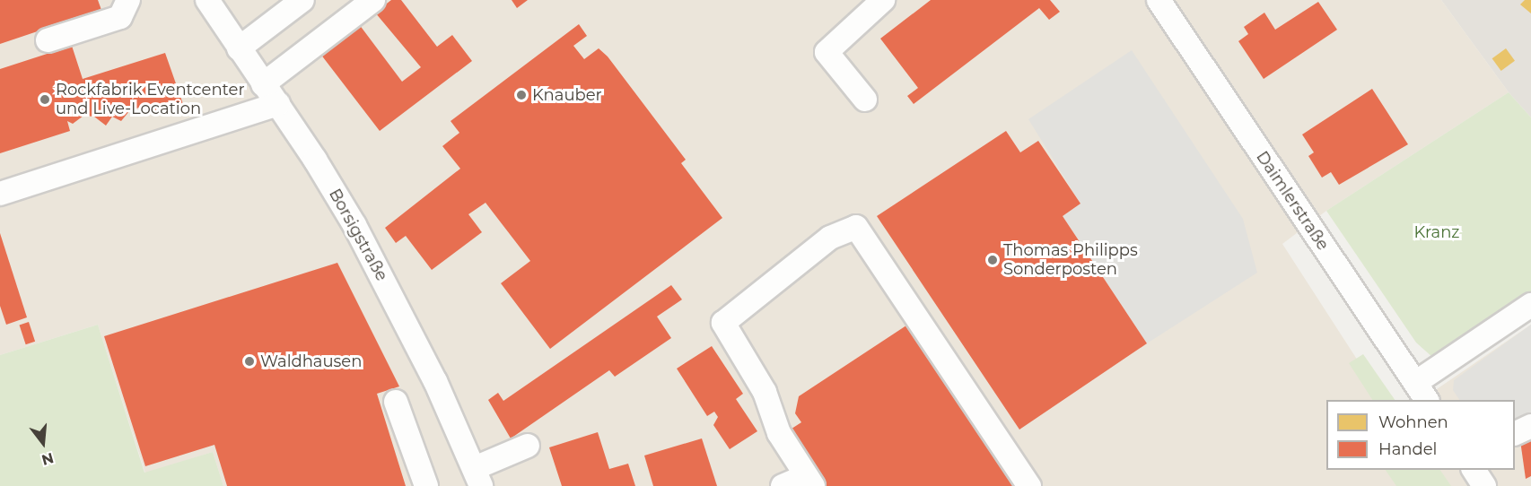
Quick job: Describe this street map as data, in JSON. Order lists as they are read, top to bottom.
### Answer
{
  "streets": {
    "street": ["Daimlerstraße", "Borsigstraße"]
  },
  "parks": ["Kranz"],
  "places": [
    "Knauber",
    "Rockfabrik Eventcenter und Live-Location",
    "Thomas Philipps Sonderposten",
    "Waldhausen"
  ],
  "legend": ["Wohnen", "Handel"],
  "north": "bottom"
}
